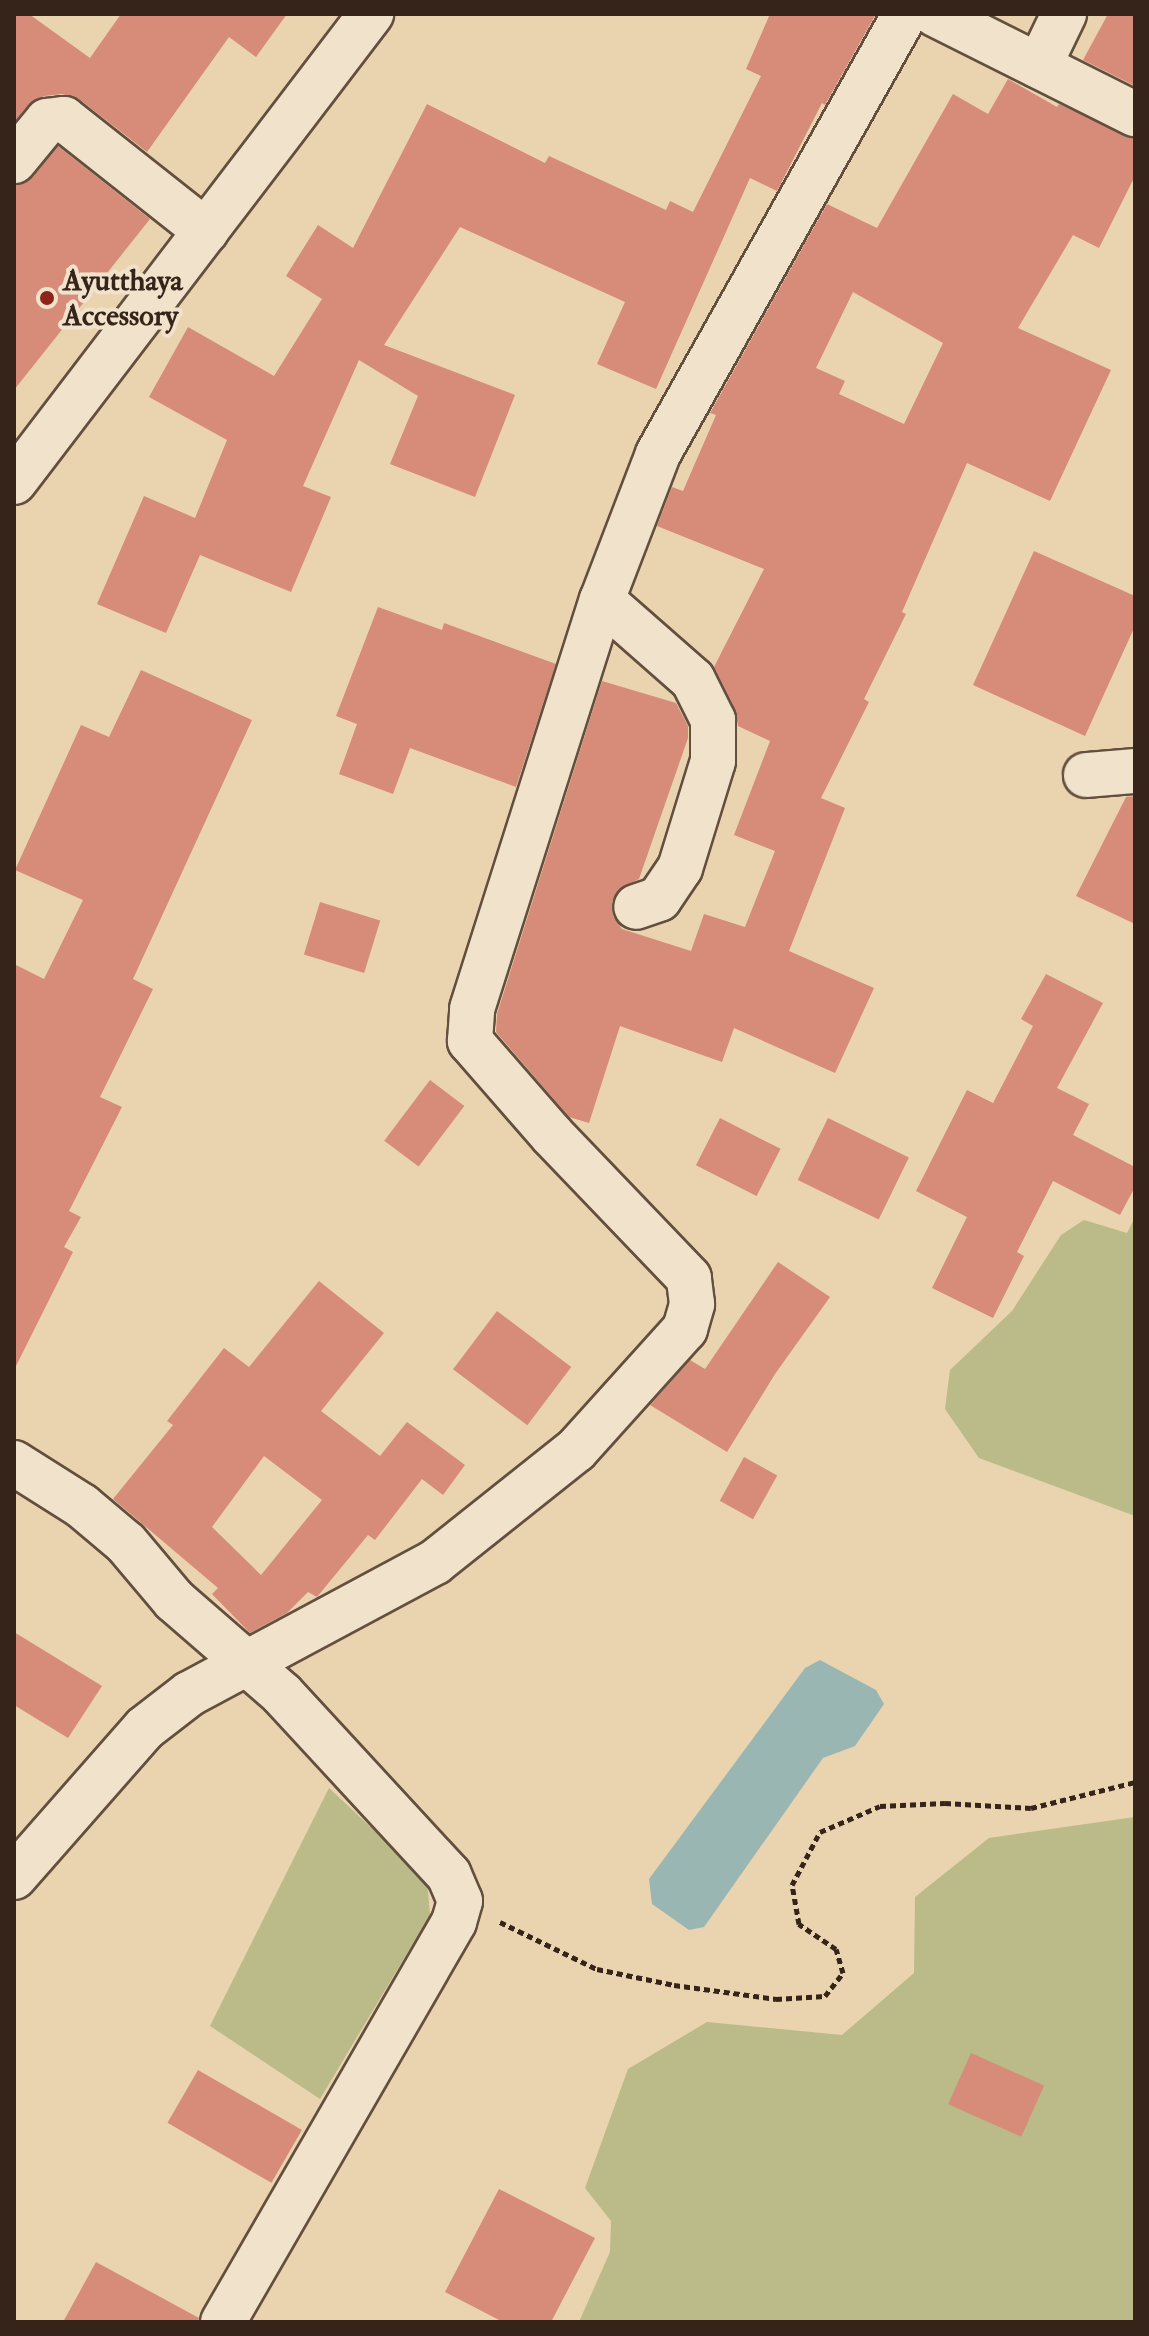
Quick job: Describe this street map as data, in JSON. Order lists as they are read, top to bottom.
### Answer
{
  "places": ["Ayutthaya Accessory"]
}
